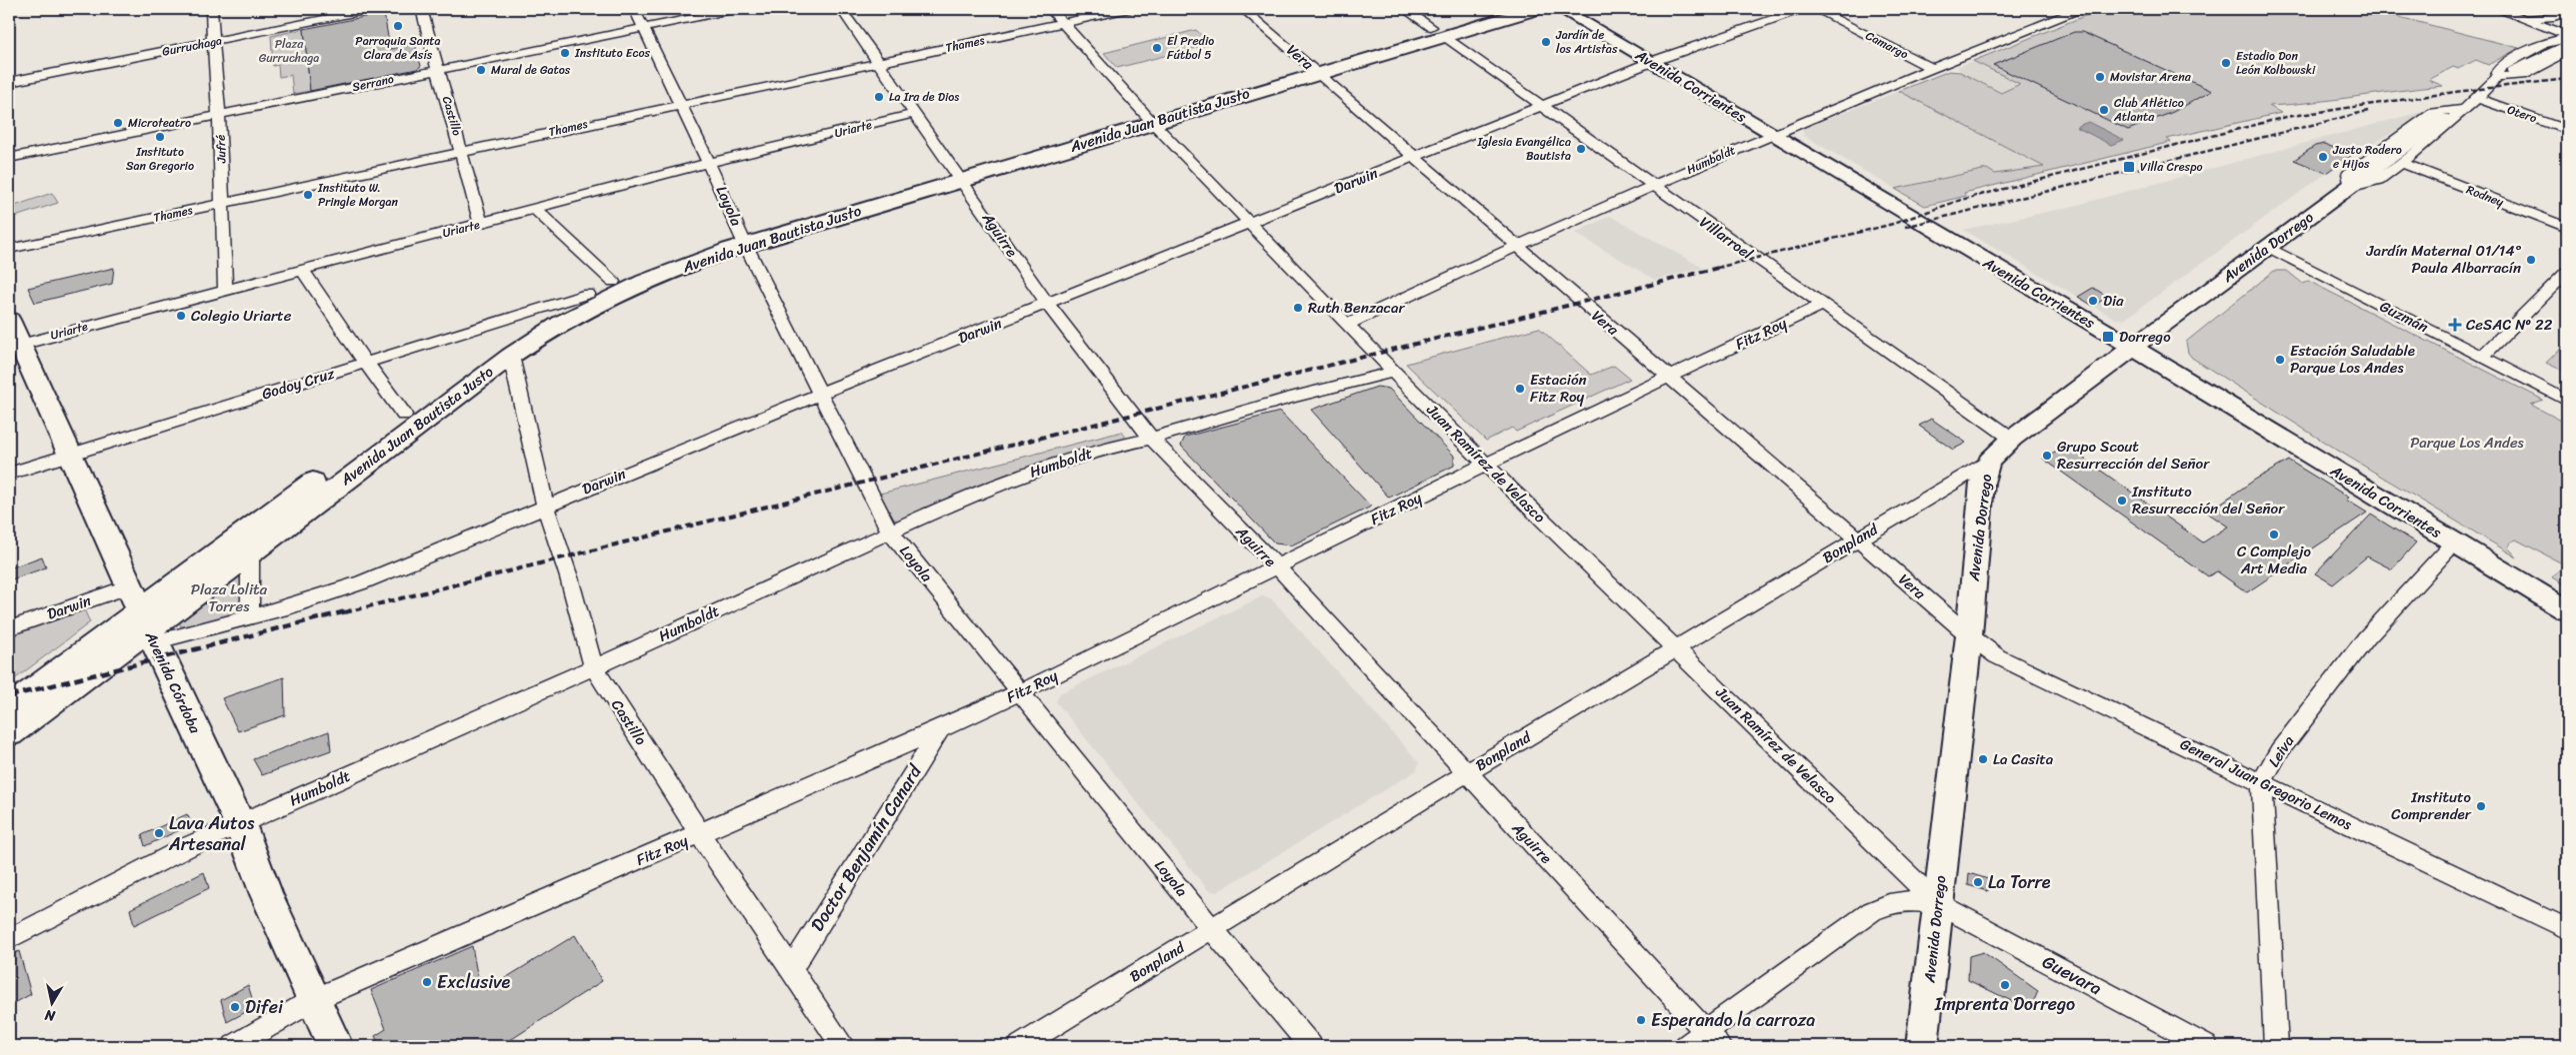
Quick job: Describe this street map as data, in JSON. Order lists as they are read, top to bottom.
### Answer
{
  "streets": {
    "main road": [
      "Avenida Corrientes",
      "Avenida Juan Bautista Justo",
      "Avenida Dorrego",
      "Avenida Córdoba"
    ],
    "street": [
      "Thames",
      "Camargo",
      "Gurruchaga",
      "Vera",
      "Serrano",
      "Otero",
      "Castillo",
      "Uriarte",
      "Jufré",
      "Humboldt",
      "Darwin",
      "Rodney",
      "Loyola",
      "Aguirre",
      "Villarroel",
      "Guzmán",
      "Fitz Roy",
      "Godoy Cruz",
      "Juan Ramírez de Velasco",
      "Bonpland",
      "Leiva",
      "General Juan Gregorio Lemos",
      "Doctor Benjamín Canard",
      "Guevara"
    ]
  },
  "crossings": [
    ["Thames", "Castillo"],
    ["Thames", "Jufré"],
    ["Thames", "Loyola"],
    ["Thames", "Aguirre"],
    ["Thames", "Juan Ramírez de Velasco"],
    ["Camargo", "Humboldt"],
    ["Gurruchaga", "Jufré"],
    ["Vera", "Avenida Juan Bautista Justo"],
    ["Vera", "Humboldt"],
    ["Vera", "Darwin"],
    ["Vera", "Avenida Dorrego"],
    ["Vera", "Fitz Roy"],
    ["Vera", "Bonpland"],
    ["Vera", "General Juan Gregorio Lemos"],
    ["Serrano", "Castillo"],
    ["Serrano", "Jufré"],
    ["Serrano", "Loyola"],
    ["Avenida Corrientes", "Humboldt"],
    ["Avenida Corrientes", "Darwin"],
    ["Avenida Corrientes", "Avenida Dorrego"],
    ["Avenida Corrientes", "Leiva"],
    ["Otero", "Avenida Dorrego"],
    ["Castillo", "Avenida Juan Bautista Justo"],
    ["Castillo", "Uriarte"],
    ["Castillo", "Humboldt"],
    ["Castillo", "Darwin"],
    ["Castillo", "Fitz Roy"],
    ["Castillo", "Doctor Benjamín Canard"],
    ["Avenida Juan Bautista Justo", "Darwin"],
    ["Avenida Juan Bautista Justo", "Loyola"],
    ["Avenida Juan Bautista Justo", "Aguirre"],
    ["Avenida Juan Bautista Justo", "Villarroel"],
    ["Avenida Juan Bautista Justo", "Godoy Cruz"],
    ["Avenida Juan Bautista Justo", "Juan Ramírez de Velasco"],
    ["Avenida Juan Bautista Justo", "Avenida Córdoba"],
    ["Uriarte", "Jufré"],
    ["Uriarte", "Loyola"],
    ["Uriarte", "Aguirre"],
    ["Uriarte", "Avenida Córdoba"],
    ["Humboldt", "Loyola"],
    ["Humboldt", "Aguirre"],
    ["Humboldt", "Villarroel"],
    ["Humboldt", "Juan Ramírez de Velasco"],
    ["Humboldt", "Avenida Córdoba"],
    ["Darwin", "Loyola"],
    ["Darwin", "Aguirre"],
    ["Darwin", "Villarroel"],
    ["Darwin", "Juan Ramírez de Velasco"],
    ["Darwin", "Avenida Córdoba"],
    ["Rodney", "Avenida Dorrego"],
    ["Loyola", "Fitz Roy"],
    ["Loyola", "Bonpland"],
    ["Aguirre", "Fitz Roy"],
    ["Aguirre", "Bonpland"],
    ["Villarroel", "Avenida Dorrego"],
    ["Villarroel", "Fitz Roy"],
    ["Avenida Dorrego", "Guzmán"],
    ["Avenida Dorrego", "Juan Ramírez de Velasco"],
    ["Avenida Dorrego", "Bonpland"],
    ["Avenida Dorrego", "General Juan Gregorio Lemos"],
    ["Avenida Dorrego", "Guevara"],
    ["Fitz Roy", "Juan Ramírez de Velasco"],
    ["Fitz Roy", "Avenida Córdoba"],
    ["Fitz Roy", "Doctor Benjamín Canard"],
    ["Godoy Cruz", "Avenida Córdoba"],
    ["Juan Ramírez de Velasco", "Bonpland"],
    ["Juan Ramírez de Velasco", "Guevara"],
    ["Leiva", "General Juan Gregorio Lemos"]
  ],
  "parks": ["Plaza Gurruchaga", "Parque Los Andes", "Plaza Lolita Torres"],
  "places": {
    "other": [
      "Parroquia Santa Clara de Asís",
      "Jardín de los Artistas",
      "El Predio Fútbol 5",
      "Instituto Ecos",
      "Estadio Don León Kolbowski",
      "Mural de Gatos",
      "Movistar Arena",
      "La Ira de Dios",
      "Club Atlético Atlanta",
      "Microteatro",
      "Instituto San Gregorio",
      "Iglesia Evangélica Bautista",
      "Justo Rodero e Hijos",
      "Instituto W. Pringle Morgan",
      "Jardín Maternal 01/14° Paula Albarracín",
      "Dia",
      "Ruth Benzacar",
      "Colegio Uriarte",
      "Estación Saludable Parque Los Andes",
      "Estación Fitz Roy",
      "Grupo Scout Resurrección del Señor",
      "Instituto Resurrección del Señor",
      "C Complejo Art Media",
      "La Casita",
      "Instituto Comprender",
      "Lava Autos Artesanal",
      "La Torre",
      "Exclusive",
      "Imprenta Dorrego",
      "Difei",
      "Esperando la carroza"
    ],
    "transit": ["Villa Crespo", "Dorrego"],
    "health": ["CeSAC Nº 22"]
  },
  "north": "bottom"
}
